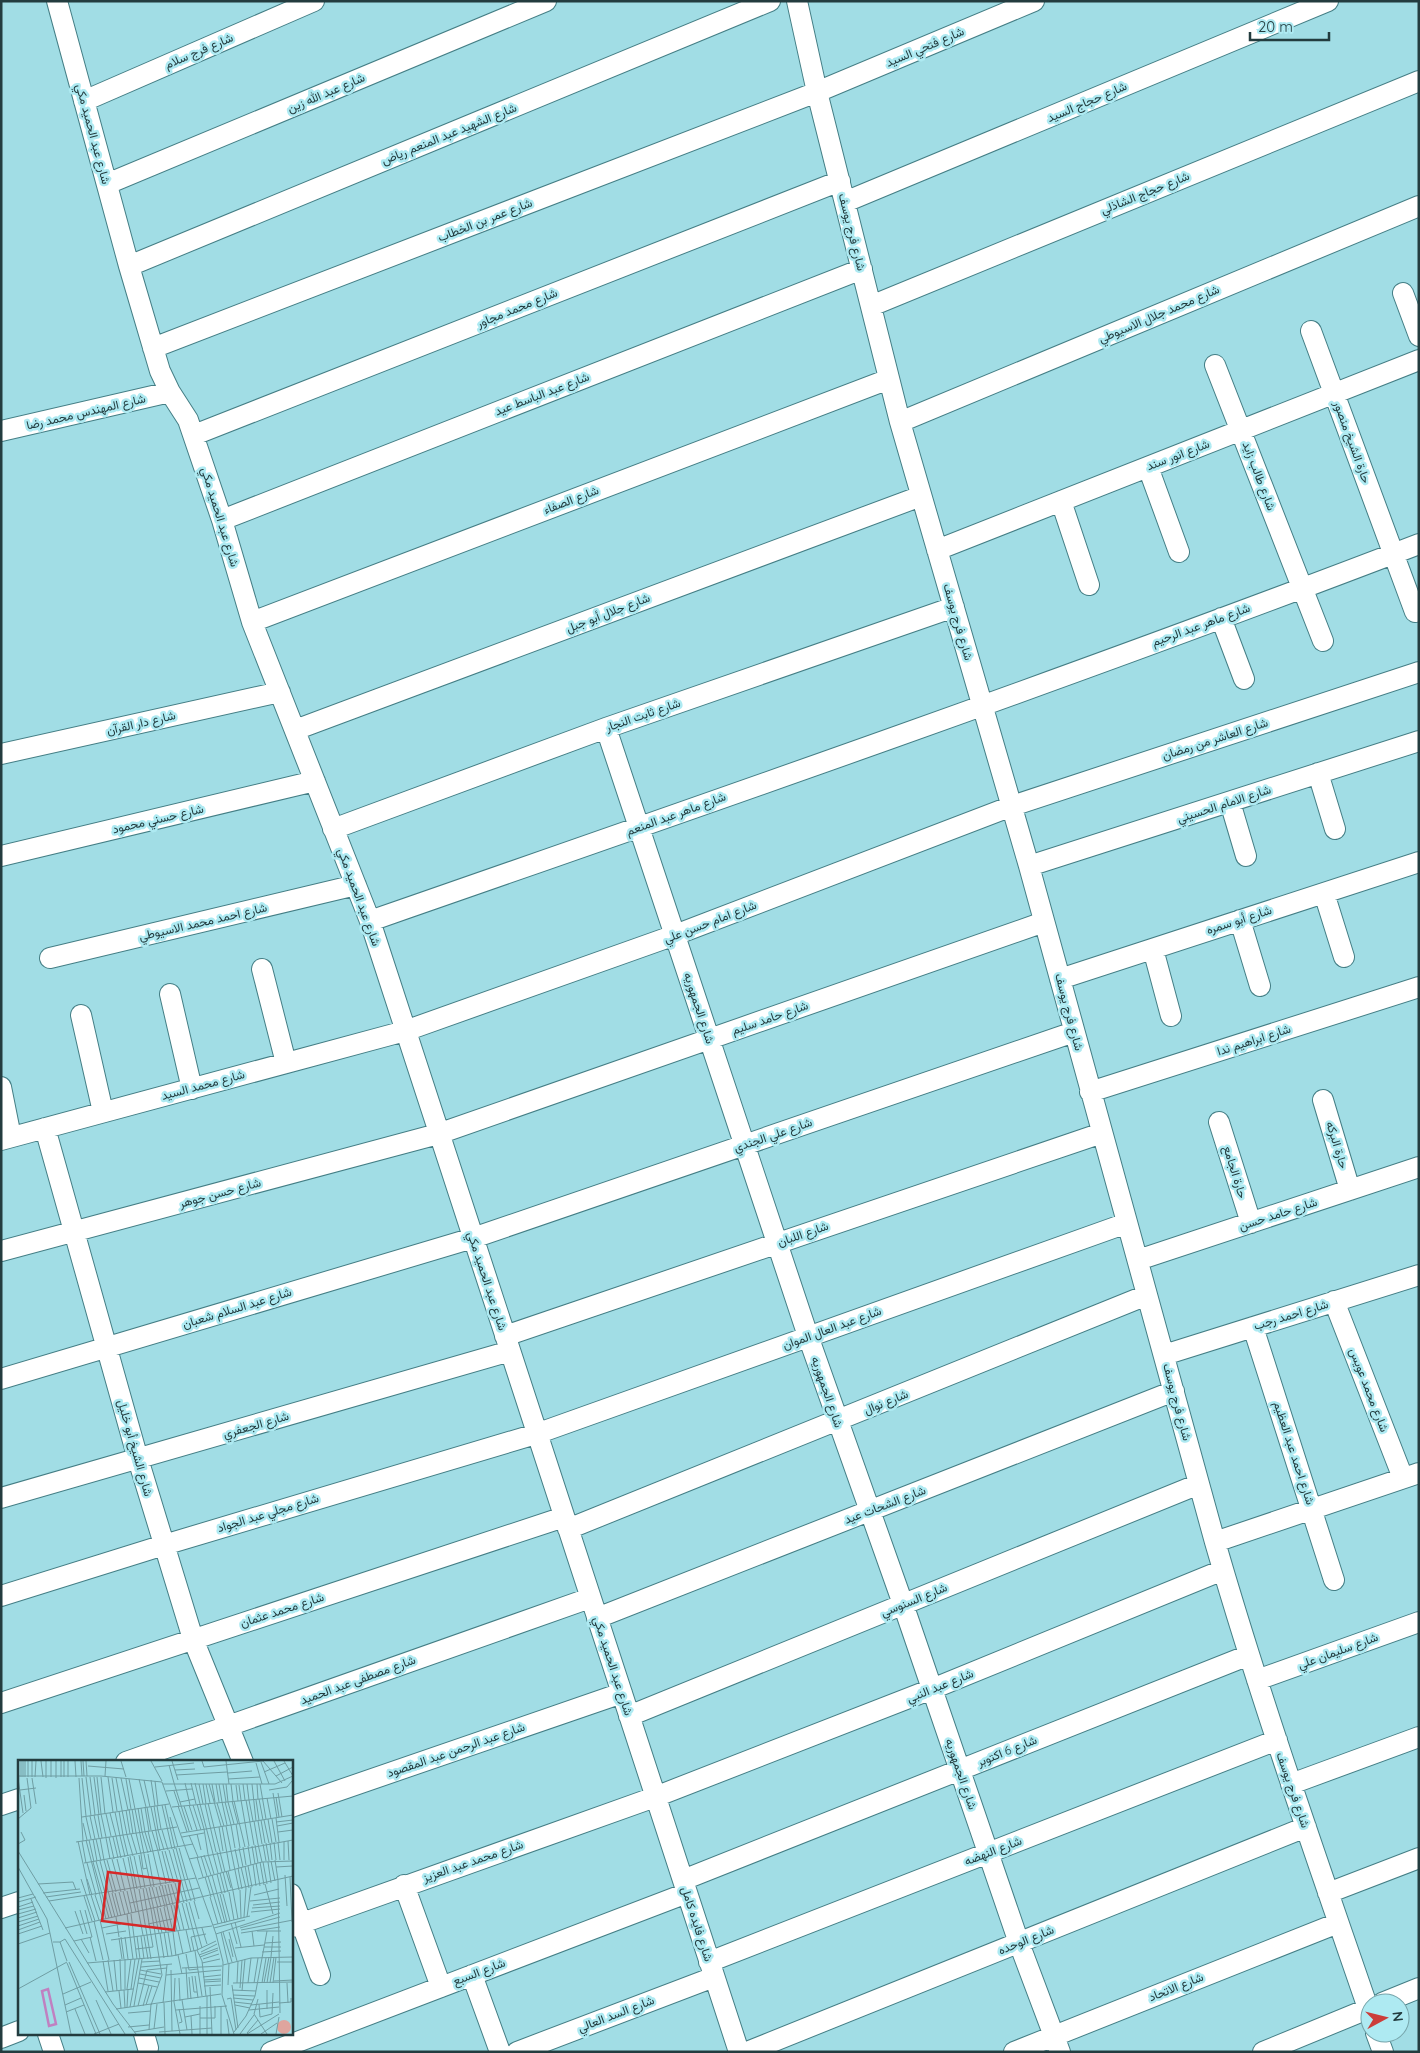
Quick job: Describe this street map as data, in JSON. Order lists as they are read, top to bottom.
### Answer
{
  "streets": {
    "street": [
      "شارع فتحي السيد",
      "شارع فرج سلام",
      "شارع عبد الله زين",
      "شارع حجاج السيد",
      "شارع عبد الحميد مكي",
      "شارع الشهيد عبد المنعم رياض",
      "شارع حجاج الشاذلي",
      "شارع عمر بن الخطاب",
      "شارع فرج يوسف",
      "شارع محمد مجاور",
      "شارع محمد جلال الاسيوطي",
      "شارع عبد الباسط عيد",
      "شارع المهندس محمد رضا",
      "حارة الشيخ منصور",
      "شارع انور سند",
      "شارع طالب زايد",
      "شارع الصفاء",
      "شارع جلال أبو جبل",
      "شارع ماهر عبد الرحيم",
      "شارع ثابت النجار",
      "شارع دار القرآن",
      "شارع العاشر من رمضان",
      "شارع الامام الحسيني",
      "شارع ماهر عبد المنعم",
      "شارع حسني محمود",
      "شارع أبو سمره",
      "شارع احمد محمد الاسيوطي",
      "شارع امام حسن علي",
      "شارع الجمهوريه",
      "شارع حامد سليم",
      "شارع ابراهيم ندا",
      "شارع محمد السيد",
      "شارع علي الجندي",
      "حارة البركه",
      "حارة الجامع",
      "شارع حسن جوهر",
      "شارع حامد حسن",
      "شارع اللبان",
      "شارع عبد السلام شعبان",
      "شارع احمد رجب",
      "شارع عبد العال الموان",
      "شارع محمد عويس",
      "شارع نوال",
      "شارع الجعفري",
      "شارع الشيخ أبو خليل",
      "شارع احمد عبد العظيم",
      "شارع الشحات عيد",
      "شارع مجلي عبد الجواد",
      "شارع السنوسي",
      "شارع محمد عثمان",
      "شارع سليمان علي",
      "شارع مصطفى عبد الحميد",
      "شارع عبد النبي",
      "شارع عبد الرحمن عبد المقصود",
      "شارع 6 اكتوبر",
      "شارع النهضه",
      "شارع محمد عبد العزيز",
      "شارع فايده كامل",
      "شارع الوحده",
      "شارع السبع",
      "شارع الاتحاد",
      "شارع السد العالي"
    ]
  },
  "crossings": [
    ["شارع فتحي السيد", "شارع عمر بن الخطاب"],
    ["شارع فتحي السيد", "شارع فرج يوسف"],
    ["شارع فرج سلام", "شارع عبد الحميد مكي"],
    ["شارع عبد الله زين", "شارع عبد الحميد مكي"],
    ["شارع حجاج السيد", "شارع فرج يوسف"],
    ["شارع عبد الحميد مكي", "شارع الشهيد عبد المنعم رياض"],
    ["شارع عبد الحميد مكي", "شارع عمر بن الخطاب"],
    ["شارع عبد الحميد مكي", "شارع محمد مجاور"],
    ["شارع عبد الحميد مكي", "شارع عبد الباسط عيد"],
    ["شارع عبد الحميد مكي", "شارع المهندس محمد رضا"],
    ["شارع عبد الحميد مكي", "شارع الصفاء"],
    ["شارع عبد الحميد مكي", "شارع جلال أبو جبل"],
    ["شارع عبد الحميد مكي", "شارع ثابت النجار"],
    ["شارع عبد الحميد مكي", "شارع دار القرآن"],
    ["شارع عبد الحميد مكي", "شارع ماهر عبد المنعم"],
    ["شارع عبد الحميد مكي", "شارع حسني محمود"],
    ["شارع عبد الحميد مكي", "شارع احمد محمد الاسيوطي"],
    ["شارع عبد الحميد مكي", "شارع امام حسن علي"],
    ["شارع عبد الحميد مكي", "شارع حامد سليم"],
    ["شارع عبد الحميد مكي", "شارع محمد السيد"],
    ["شارع عبد الحميد مكي", "شارع علي الجندي"],
    ["شارع عبد الحميد مكي", "شارع حسن جوهر"],
    ["شارع عبد الحميد مكي", "شارع اللبان"],
    ["شارع عبد الحميد مكي", "شارع عبد السلام شعبان"],
    ["شارع عبد الحميد مكي", "شارع عبد العال الموان"],
    ["شارع عبد الحميد مكي", "شارع نوال"],
    ["شارع عبد الحميد مكي", "شارع الجعفري"],
    ["شارع عبد الحميد مكي", "شارع الشحات عيد"],
    ["شارع عبد الحميد مكي", "شارع مجلي عبد الجواد"],
    ["شارع عبد الحميد مكي", "شارع السنوسي"],
    ["شارع عبد الحميد مكي", "شارع محمد عثمان"],
    ["شارع عبد الحميد مكي", "شارع مصطفى عبد الحميد"],
    ["شارع عبد الحميد مكي", "شارع عبد النبي"],
    ["شارع عبد الحميد مكي", "شارع عبد الرحمن عبد المقصود"],
    ["شارع عبد الحميد مكي", "شارع محمد عبد العزيز"],
    ["شارع عبد الحميد مكي", "شارع فايده كامل"],
    ["شارع حجاج الشاذلي", "شارع فرج يوسف"],
    ["شارع عمر بن الخطاب", "شارع فرج يوسف"],
    ["شارع فرج يوسف", "شارع محمد مجاور"],
    ["شارع فرج يوسف", "شارع محمد جلال الاسيوطي"],
    ["شارع فرج يوسف", "شارع عبد الباسط عيد"],
    ["شارع فرج يوسف", "شارع انور سند"],
    ["شارع فرج يوسف", "شارع الصفاء"],
    ["شارع فرج يوسف", "شارع جلال أبو جبل"],
    ["شارع فرج يوسف", "شارع ماهر عبد الرحيم"],
    ["شارع فرج يوسف", "شارع ثابت النجار"],
    ["شارع فرج يوسف", "شارع العاشر من رمضان"],
    ["شارع فرج يوسف", "شارع الامام الحسيني"],
    ["شارع فرج يوسف", "شارع ماهر عبد المنعم"],
    ["شارع فرج يوسف", "شارع أبو سمره"],
    ["شارع فرج يوسف", "شارع امام حسن علي"],
    ["شارع فرج يوسف", "شارع حامد سليم"],
    ["شارع فرج يوسف", "شارع ابراهيم ندا"],
    ["شارع فرج يوسف", "شارع علي الجندي"],
    ["شارع فرج يوسف", "شارع حامد حسن"],
    ["شارع فرج يوسف", "شارع اللبان"],
    ["شارع فرج يوسف", "شارع احمد رجب"],
    ["شارع فرج يوسف", "شارع عبد العال الموان"],
    ["شارع فرج يوسف", "شارع نوال"],
    ["شارع فرج يوسف", "شارع الشحات عيد"],
    ["شارع فرج يوسف", "شارع السنوسي"],
    ["شارع فرج يوسف", "شارع سليمان علي"],
    ["شارع فرج يوسف", "شارع عبد النبي"],
    ["شارع فرج يوسف", "شارع 6 اكتوبر"],
    ["شارع فرج يوسف", "شارع النهضه"],
    ["شارع فرج يوسف", "شارع الوحده"],
    ["شارع فرج يوسف", "شارع الاتحاد"],
    ["حارة الشيخ منصور", "شارع انور سند"],
    ["حارة الشيخ منصور", "شارع ماهر عبد الرحيم"],
    ["شارع انور سند", "شارع طالب زايد"],
    ["شارع طالب زايد", "شارع ماهر عبد الرحيم"],
    ["شارع ماهر عبد الرحيم", "شارع ماهر عبد المنعم"],
    ["شارع ثابت النجار", "شارع الجمهوريه"],
    ["شارع العاشر من رمضان", "شارع امام حسن علي"],
    ["شارع ماهر عبد المنعم", "شارع الجمهوريه"],
    ["شارع امام حسن علي", "شارع الجمهوريه"],
    ["شارع امام حسن علي", "شارع محمد السيد"],
    ["شارع الجمهوريه", "شارع حامد سليم"],
    ["شارع الجمهوريه", "شارع علي الجندي"],
    ["شارع الجمهوريه", "شارع اللبان"],
    ["شارع الجمهوريه", "شارع عبد العال الموان"],
    ["شارع الجمهوريه", "شارع نوال"],
    ["شارع الجمهوريه", "شارع الشحات عيد"],
    ["شارع الجمهوريه", "شارع السنوسي"],
    ["شارع الجمهوريه", "شارع عبد النبي"],
    ["شارع الجمهوريه", "شارع 6 اكتوبر"],
    ["شارع الجمهوريه", "شارع النهضه"],
    ["شارع الجمهوريه", "شارع الوحده"],
    ["شارع الجمهوريه", "شارع الاتحاد"],
    ["شارع حامد سليم", "شارع حسن جوهر"],
    ["شارع محمد السيد", "شارع الشيخ أبو خليل"],
    ["شارع علي الجندي", "شارع عبد السلام شعبان"],
    ["حارة البركه", "شارع حامد حسن"],
    ["حارة الجامع", "شارع حامد حسن"],
    ["شارع حسن جوهر", "شارع الشيخ أبو خليل"],
    ["شارع اللبان", "شارع الجعفري"],
    ["شارع عبد السلام شعبان", "شارع الشيخ أبو خليل"],
    ["شارع احمد رجب", "شارع محمد عويس"],
    ["شارع احمد رجب", "شارع احمد عبد العظيم"],
    ["شارع عبد العال الموان", "شارع مجلي عبد الجواد"],
    ["شارع نوال", "شارع محمد عثمان"],
    ["شارع الجعفري", "شارع الشيخ أبو خليل"],
    ["شارع الشيخ أبو خليل", "شارع مجلي عبد الجواد"],
    ["شارع الشيخ أبو خليل", "شارع محمد عثمان"],
    ["شارع الشيخ أبو خليل", "شارع مصطفى عبد الحميد"],
    ["شارع عبد النبي", "شارع محمد عبد العزيز"],
    ["شارع عبد النبي", "شارع فايده كامل"],
    ["شارع 6 اكتوبر", "شارع فايده كامل"],
    ["شارع 6 اكتوبر", "شارع السبع"],
    ["شارع النهضه", "شارع فايده كامل"],
    ["شارع النهضه", "شارع السد العالي"],
    ["شارع محمد عبد العزيز", "شارع فايده كامل"],
    ["شارع فايده كامل", "شارع السبع"],
    ["شارع فايده كامل", "شارع السد العالي"]
  ],
  "scale_bar": "20 m",
  "north": "right"
}
